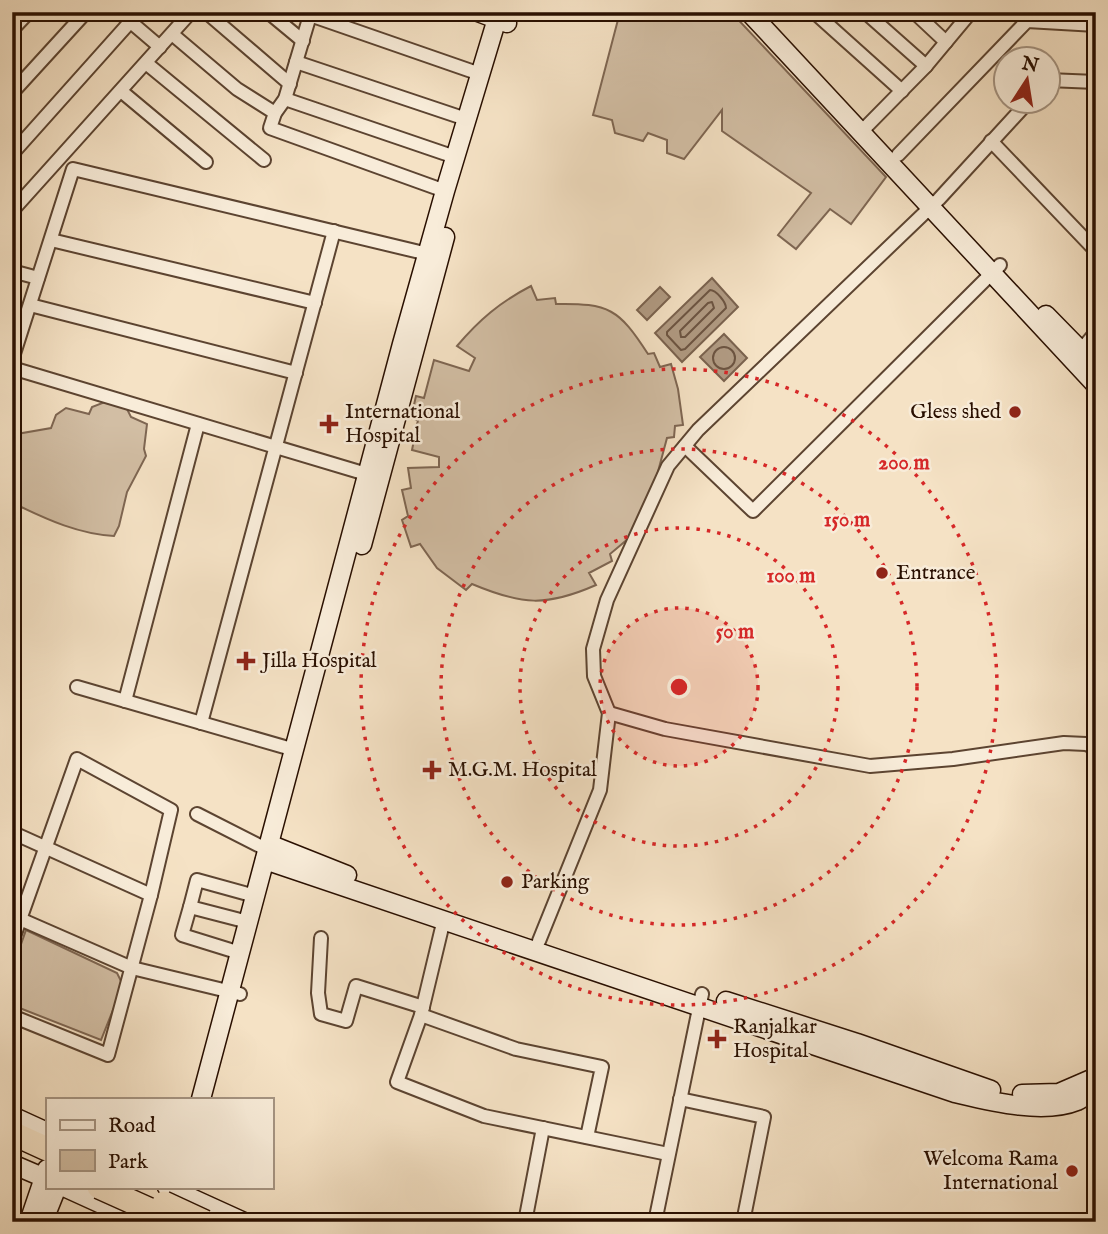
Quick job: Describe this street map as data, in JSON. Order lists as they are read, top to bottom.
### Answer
{
  "places": {
    "other": [
      "Gless shed",
      "Entrance",
      "Parking",
      "Welcoma Rama International"
    ],
    "health": [
      "International Hospital",
      "Jilla Hospital",
      "M.G.M. Hospital",
      "Ranjalkar Hospital"
    ]
  },
  "legend": ["Road", "Park"],
  "north": "top",
  "rings": [
    "200 m",
    "150 m",
    "100 m",
    "50 m"
  ]
}
